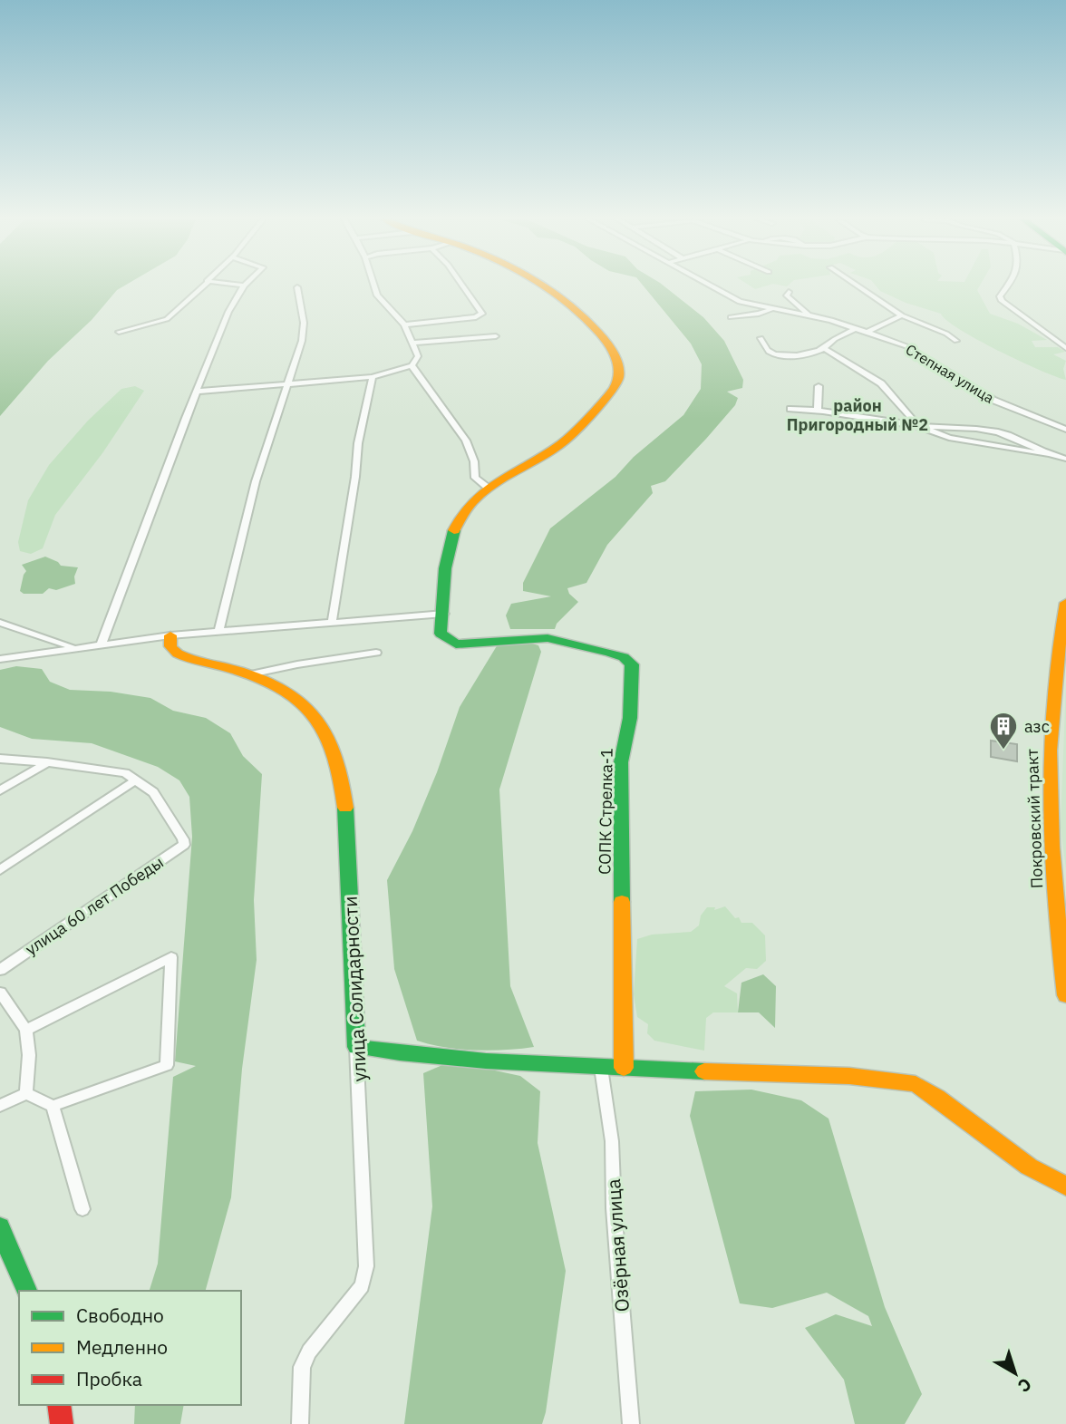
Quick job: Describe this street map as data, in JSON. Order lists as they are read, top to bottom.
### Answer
{
  "streets": {
    "street": [
      "Степная улица",
      "СОПК Стрелка-1",
      "Покровский тракт",
      "улица 60 лет Победы",
      "улица Солидарности",
      "Озёрная улица"
    ]
  },
  "districts": ["район Пригородный №2"],
  "places": {
    "building": ["азс"]
  },
  "legend": ["Свободно", "Медленно", "Пробка"],
  "north": "bottom right"
}
